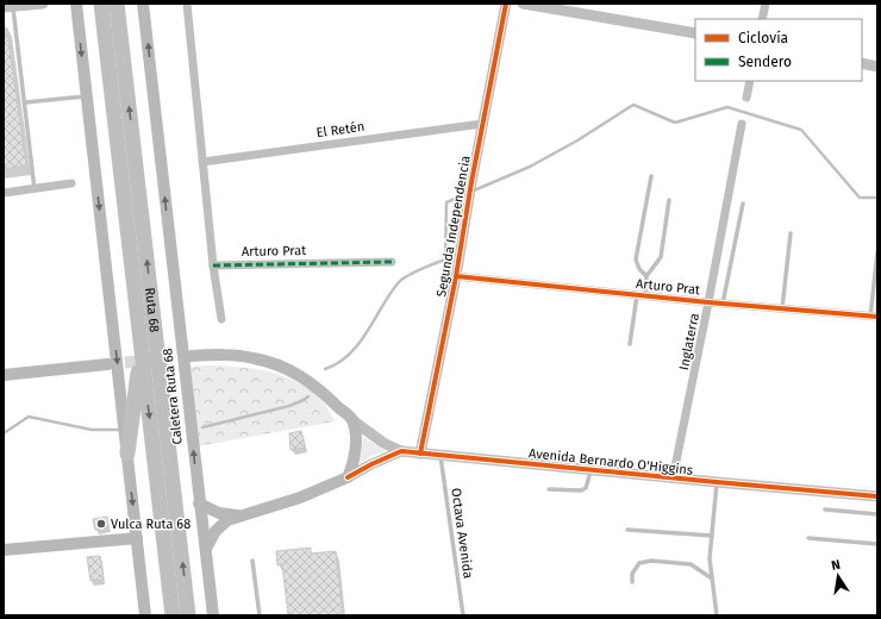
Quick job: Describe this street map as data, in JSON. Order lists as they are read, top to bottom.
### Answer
{
  "streets": {
    "highway": ["Ruta 68"],
    "main road": ["Caletera Ruta 68"],
    "street": [
      "El Retén",
      "Segunda Independencia",
      "Arturo Prat",
      "Inglaterra",
      "Avenida Bernardo O'Higgins"
    ],
    "lane": ["Octava Avenida"]
  },
  "crossings": [
    ["El Retén", "Segunda Independencia"],
    ["Segunda Independencia", "Arturo Prat"],
    ["Segunda Independencia", "Avenida Bernardo O'Higgins"],
    ["Arturo Prat", "Inglaterra"],
    ["Inglaterra", "Avenida Bernardo O'Higgins"],
    ["Avenida Bernardo O'Higgins", "Octava Avenida"]
  ],
  "places": ["Vulca Ruta 68"],
  "legend": ["Ciclovía", "Sendero"],
  "north": "top"
}
